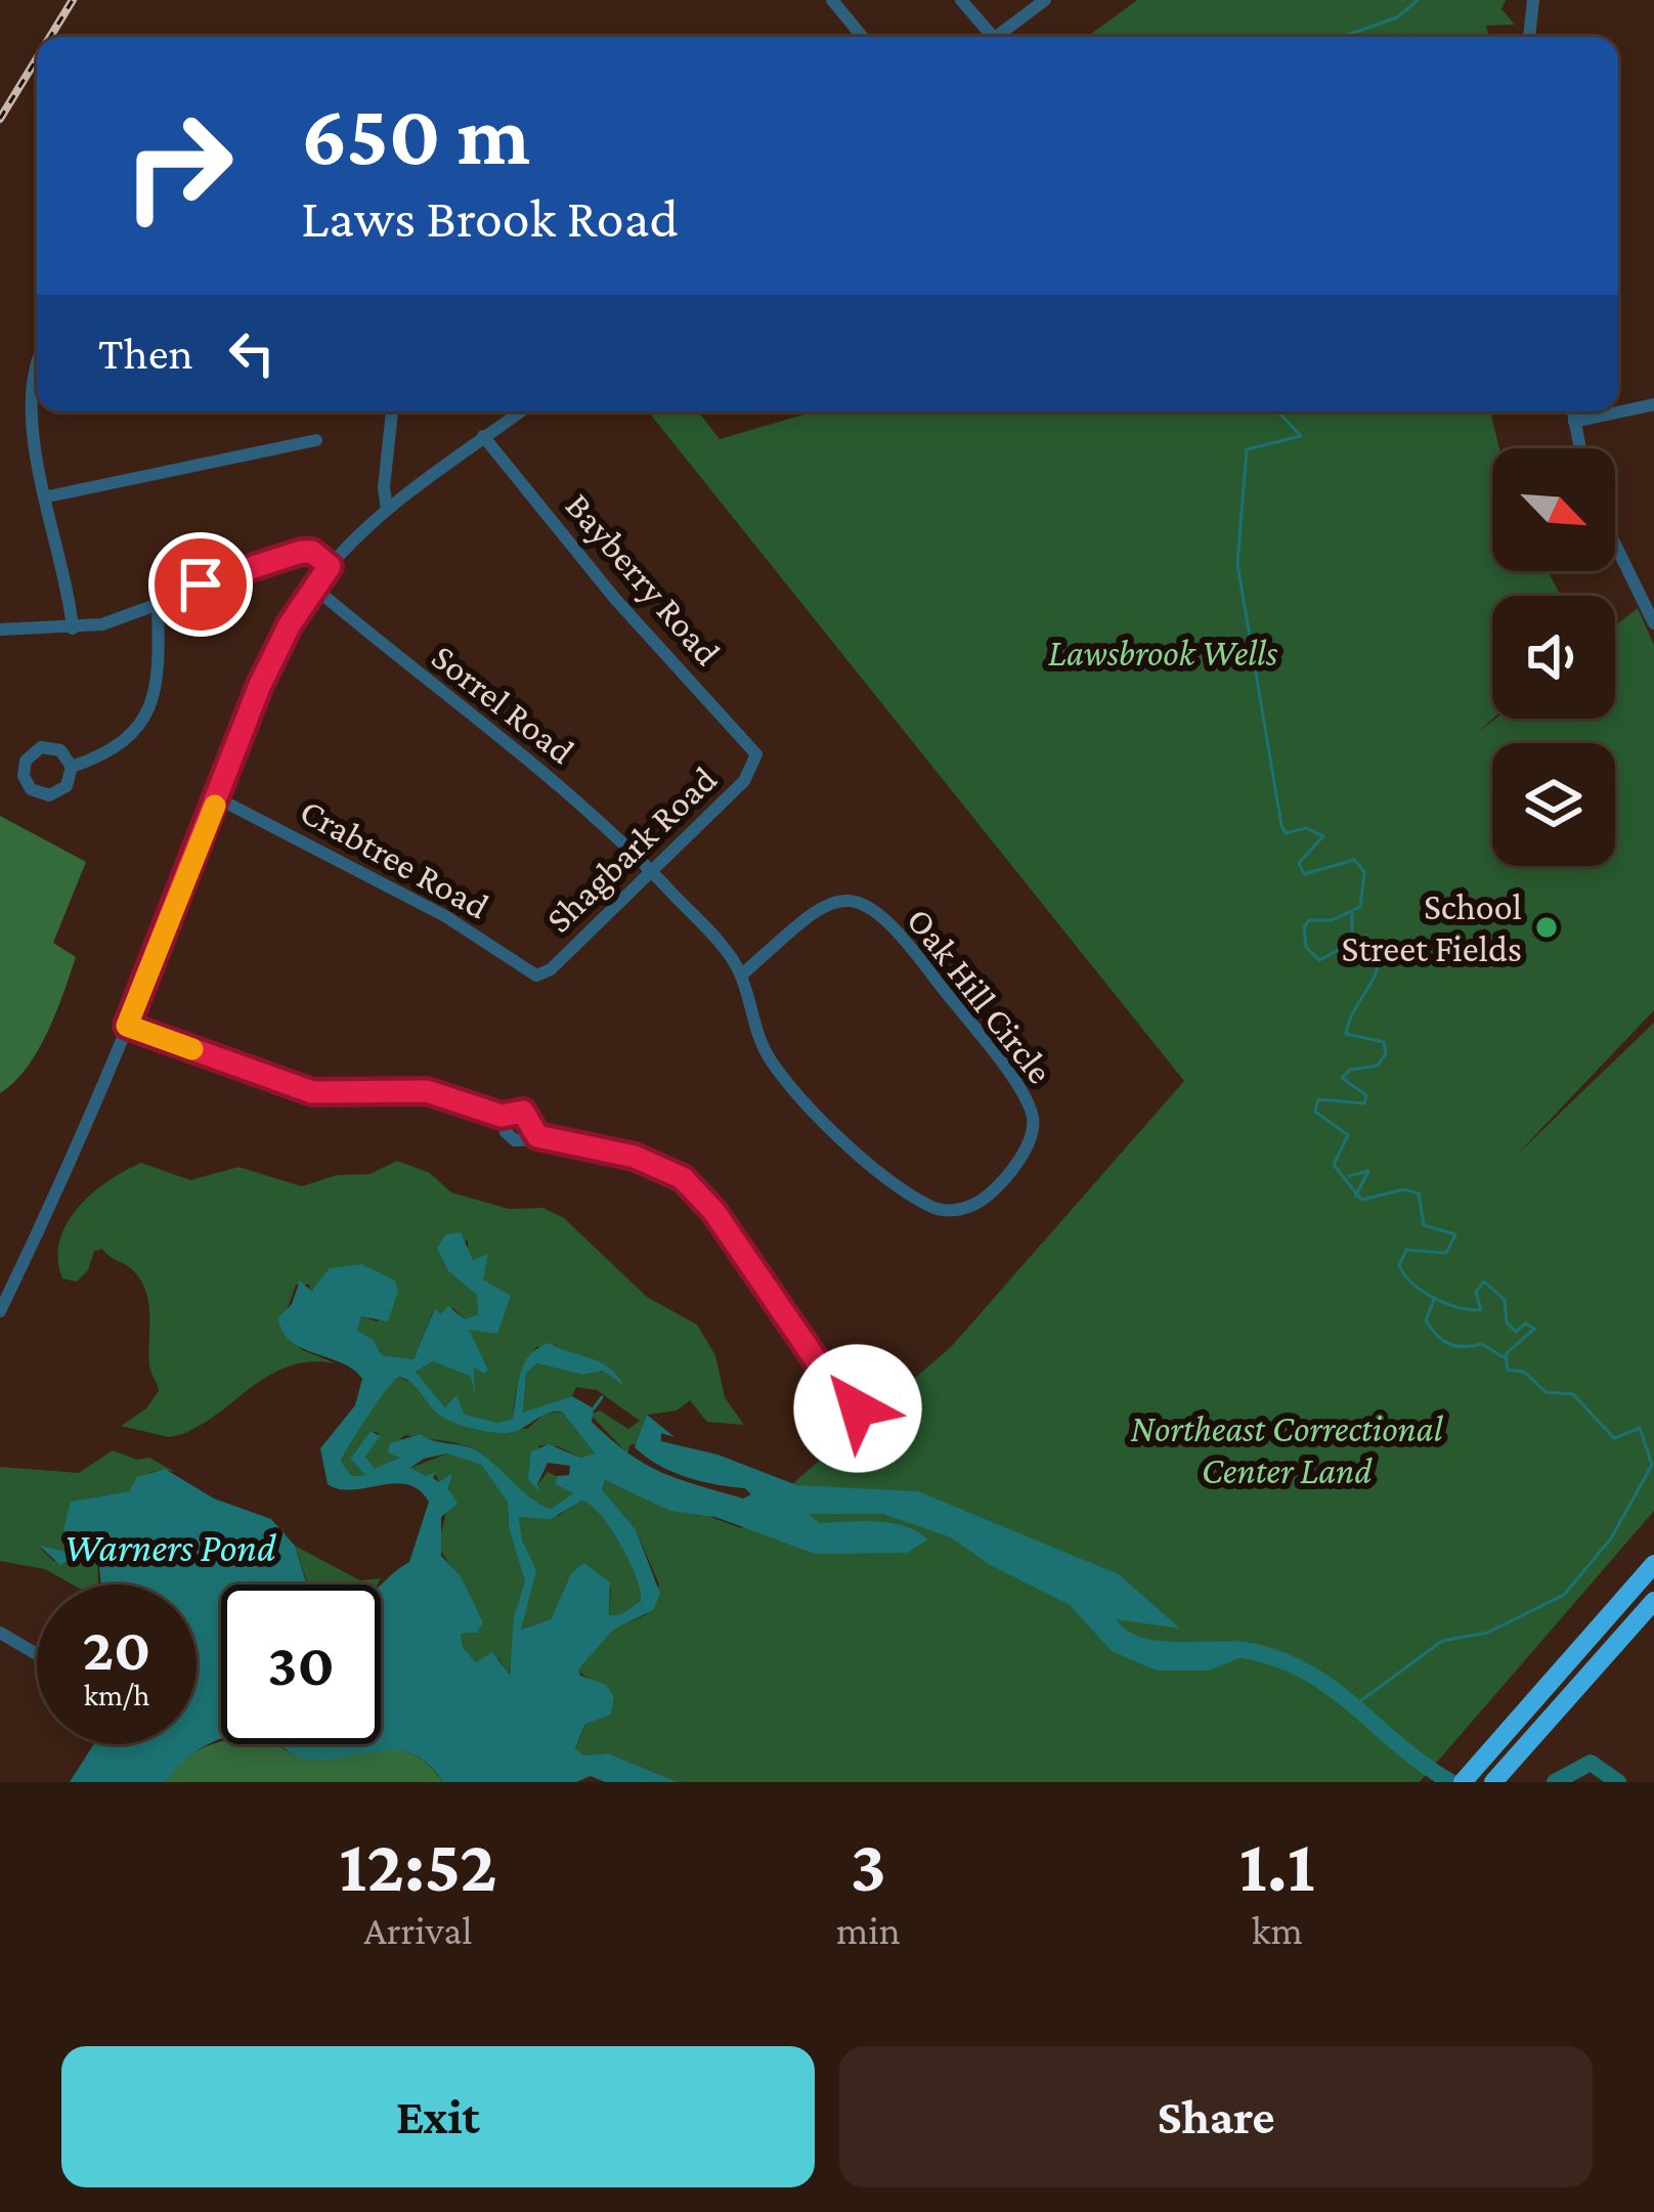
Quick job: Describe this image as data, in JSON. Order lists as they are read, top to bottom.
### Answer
{
  "streets": {
    "street": [
      "Bayberry Road",
      "Sorrel Road",
      "Shagbark Road",
      "Crabtree Road",
      "Oak Hill Circle"
    ]
  },
  "crossings": [
    ["Bayberry Road", "Shagbark Road"],
    ["Sorrel Road", "Shagbark Road"],
    ["Sorrel Road", "Oak Hill Circle"],
    ["Shagbark Road", "Crabtree Road"],
    ["Shagbark Road", "Oak Hill Circle"]
  ],
  "water": ["Warners Pond"],
  "parks": ["Lawsbrook Wells", "Northeast Correctional Center Land"],
  "places": ["School Street Fields"],
  "north": "bottom right",
  "page": {
    "turn": ["650 m", "Laws Brook Road"],
    "then": "Then",
    "speed": "20 km/h",
    "limit": "30",
    "eta": [
      "12:52",
      "Arrival",
      "3",
      "min",
      "1.1",
      "km"
    ],
    "buttons": ["Exit", "Share"]
  }
}
